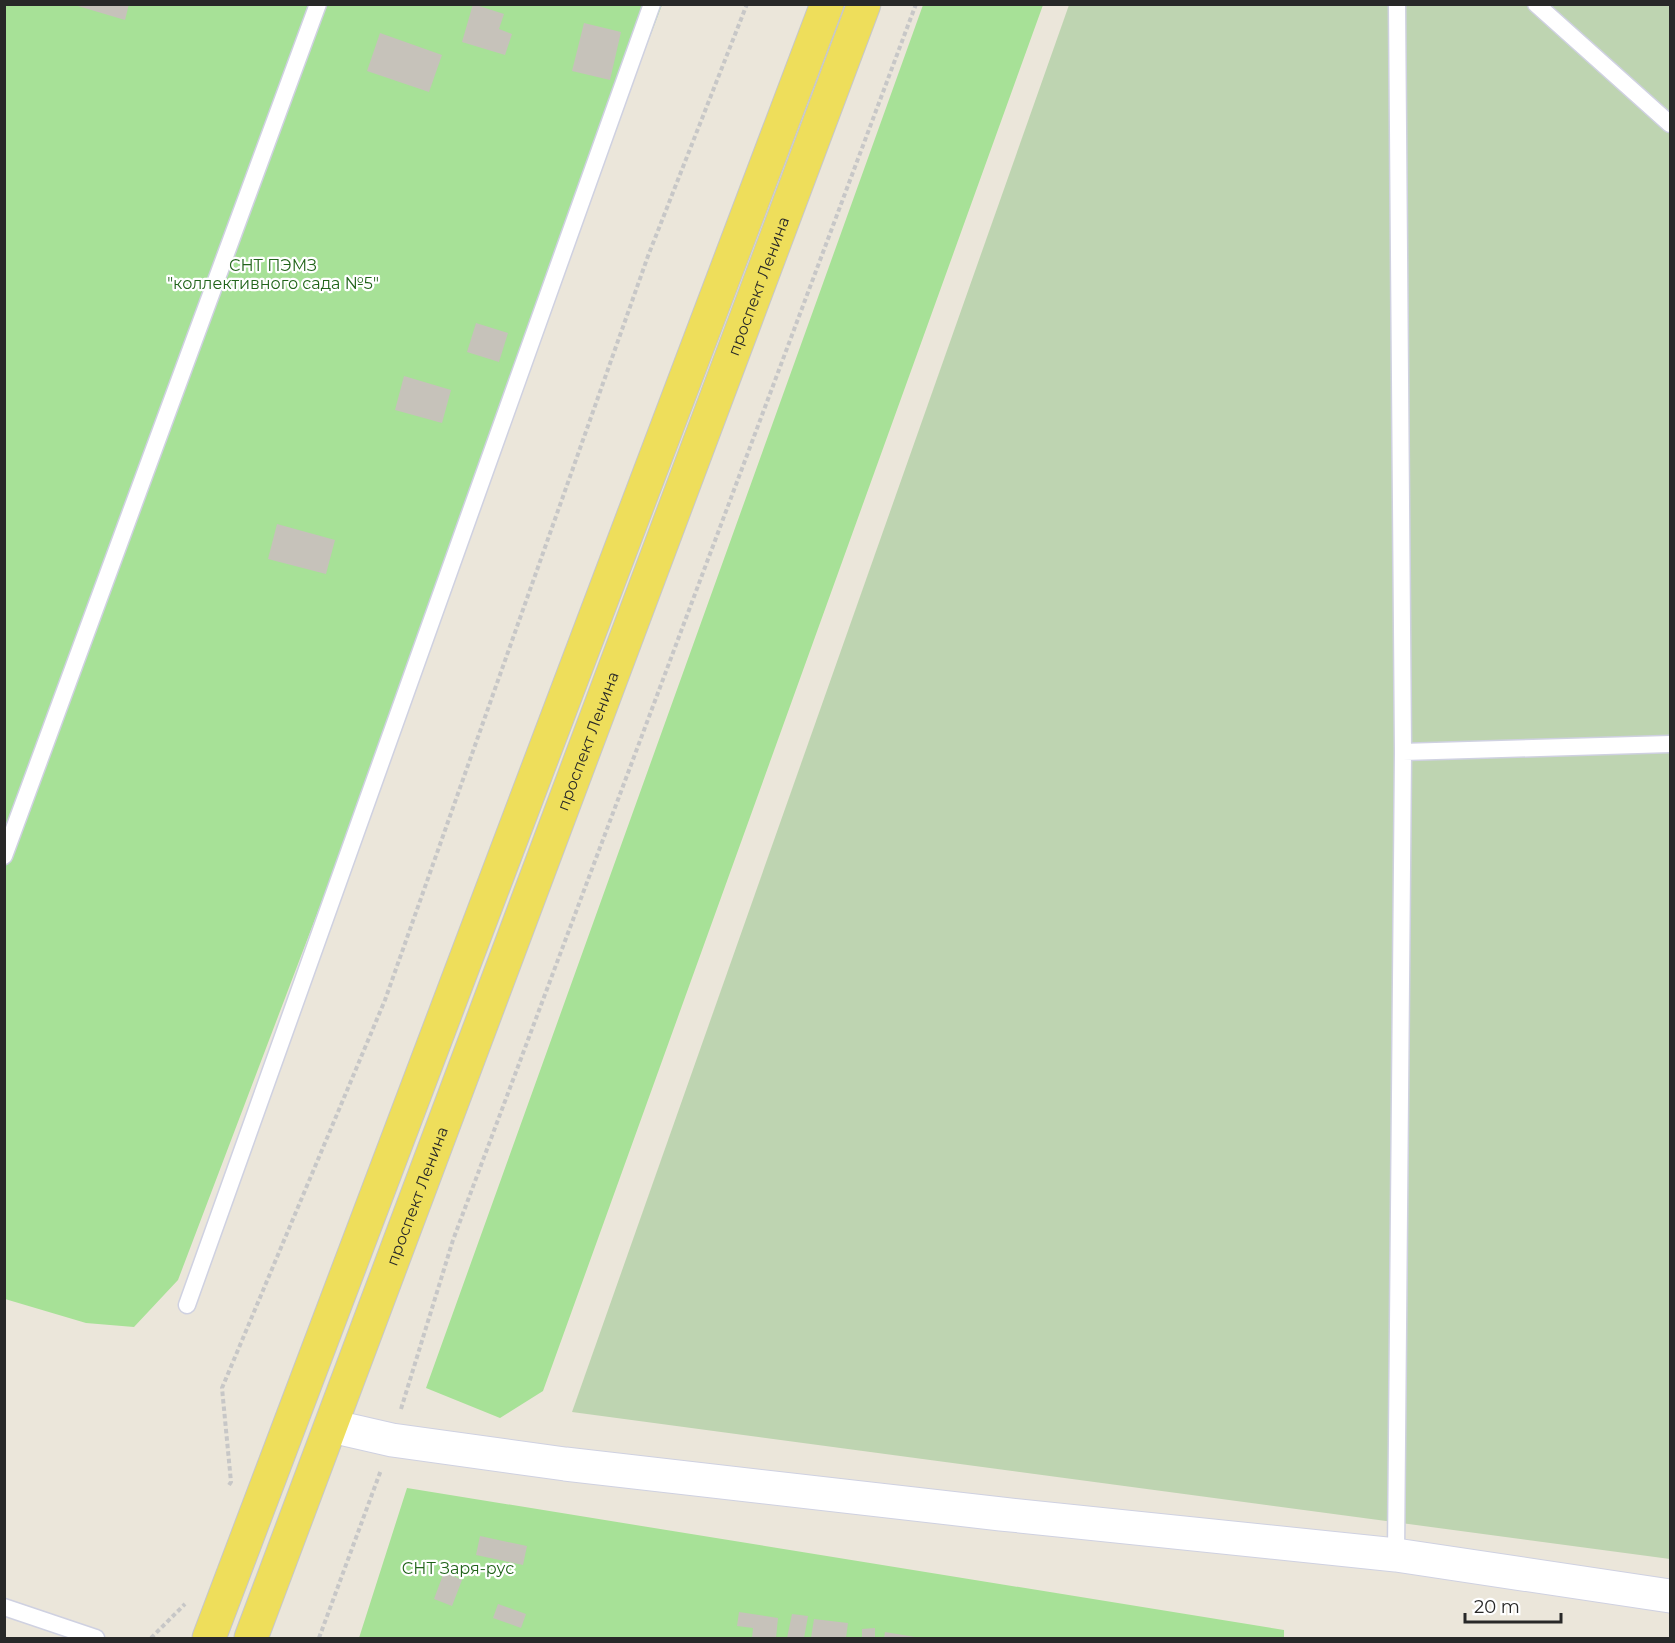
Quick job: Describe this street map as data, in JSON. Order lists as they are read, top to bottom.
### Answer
{
  "streets": {
    "main road": ["проспект Ленина"]
  },
  "parks": ["СНТ ПЭМЗ \"коллективного сада №5\"", "СНТ Заря-рус"],
  "scale_bar": "20 m"
}
